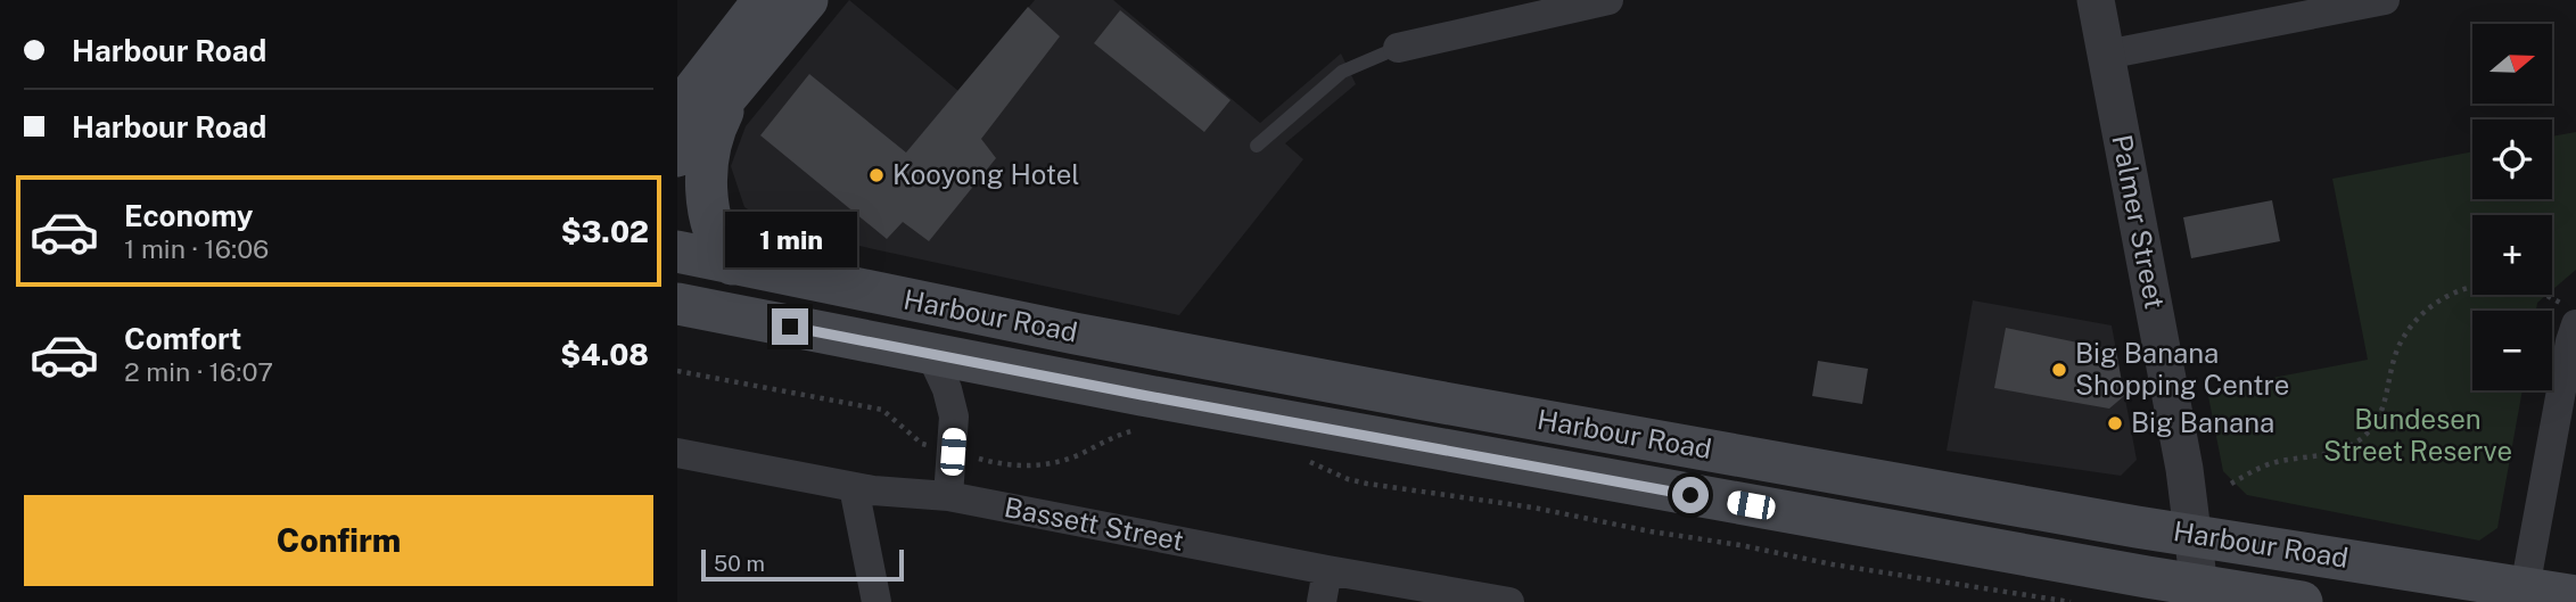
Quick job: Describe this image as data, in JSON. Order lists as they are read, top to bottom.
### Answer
{
  "streets": {
    "main road": ["Harbour Road"],
    "street": ["Palmer Street", "Bassett Street"]
  },
  "crossings": [
    ["Palmer Street", "Harbour Road"]
  ],
  "parks": ["Bundesen Street Reserve"],
  "places": ["Kooyong Hotel", "Big Banana Shopping Centre", "Big Banana"],
  "scale_bar": "50 m",
  "north": "right",
  "page": {
    "banner": ["Harbour Road", "Harbour Road"],
    "map_buttons": ["+", "−"],
    "list": [
      {
        "name": "Economy",
        "note": "1 min · 16:06",
        "value": "$3.02"
      },
      {
        "name": "Comfort",
        "note": "2 min · 16:07",
        "value": "$4.08"
      }
    ],
    "bubble": "1 min",
    "buttons": "Confirm",
    "scale": "50 m"
  }
}
